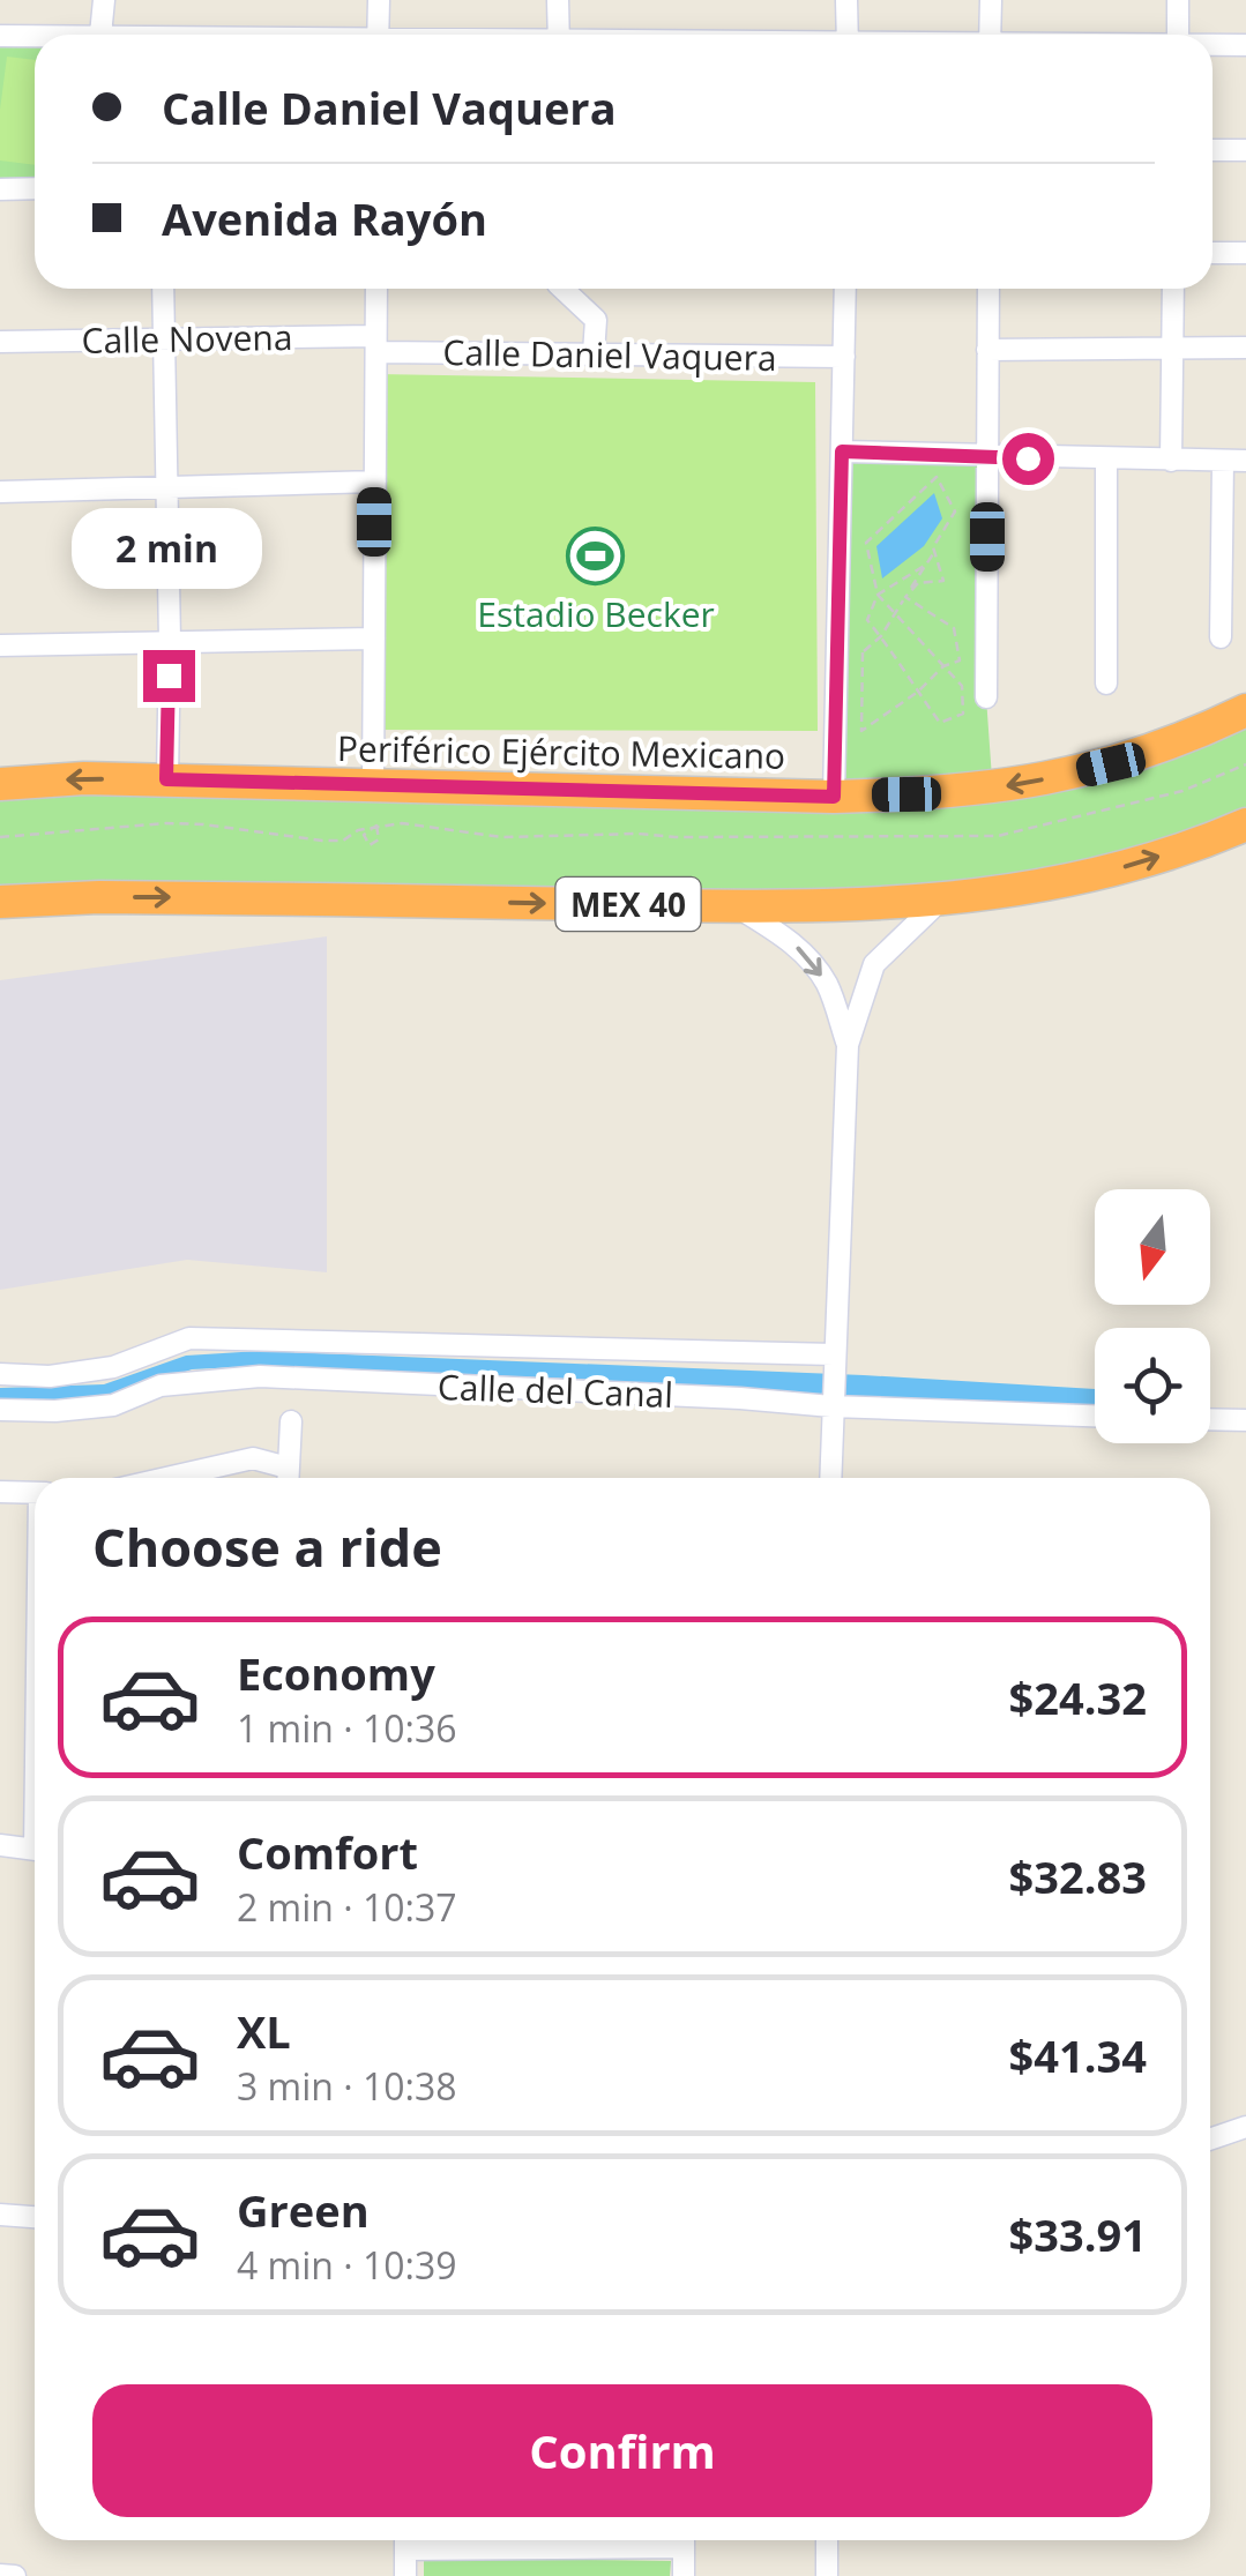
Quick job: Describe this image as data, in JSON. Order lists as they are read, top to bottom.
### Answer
{
  "streets": {
    "highway": ["Periférico Ejército Mexicano", "MEX 40"],
    "street": ["Calle Novena", "Calle Daniel Vaquera", "Calle del Canal"]
  },
  "crossings": [
    ["Calle Novena", "Calle Daniel Vaquera"]
  ],
  "places": {
    "sports": ["Estadio Becker"]
  },
  "north": "bottom",
  "page": {
    "banner": ["Calle Daniel Vaquera", "Avenida Rayón"],
    "bubble": "2 min",
    "heading": "Choose a ride",
    "list": [
      {
        "name": "Economy",
        "note": "1 min · 10:36",
        "value": "$24.32"
      },
      {
        "name": "Comfort",
        "note": "2 min · 10:37",
        "value": "$32.83"
      },
      {
        "name": "XL",
        "note": "3 min · 10:38",
        "value": "$41.34"
      },
      {
        "name": "Green",
        "note": "4 min · 10:39",
        "value": "$33.91"
      }
    ],
    "buttons": "Confirm"
  }
}
